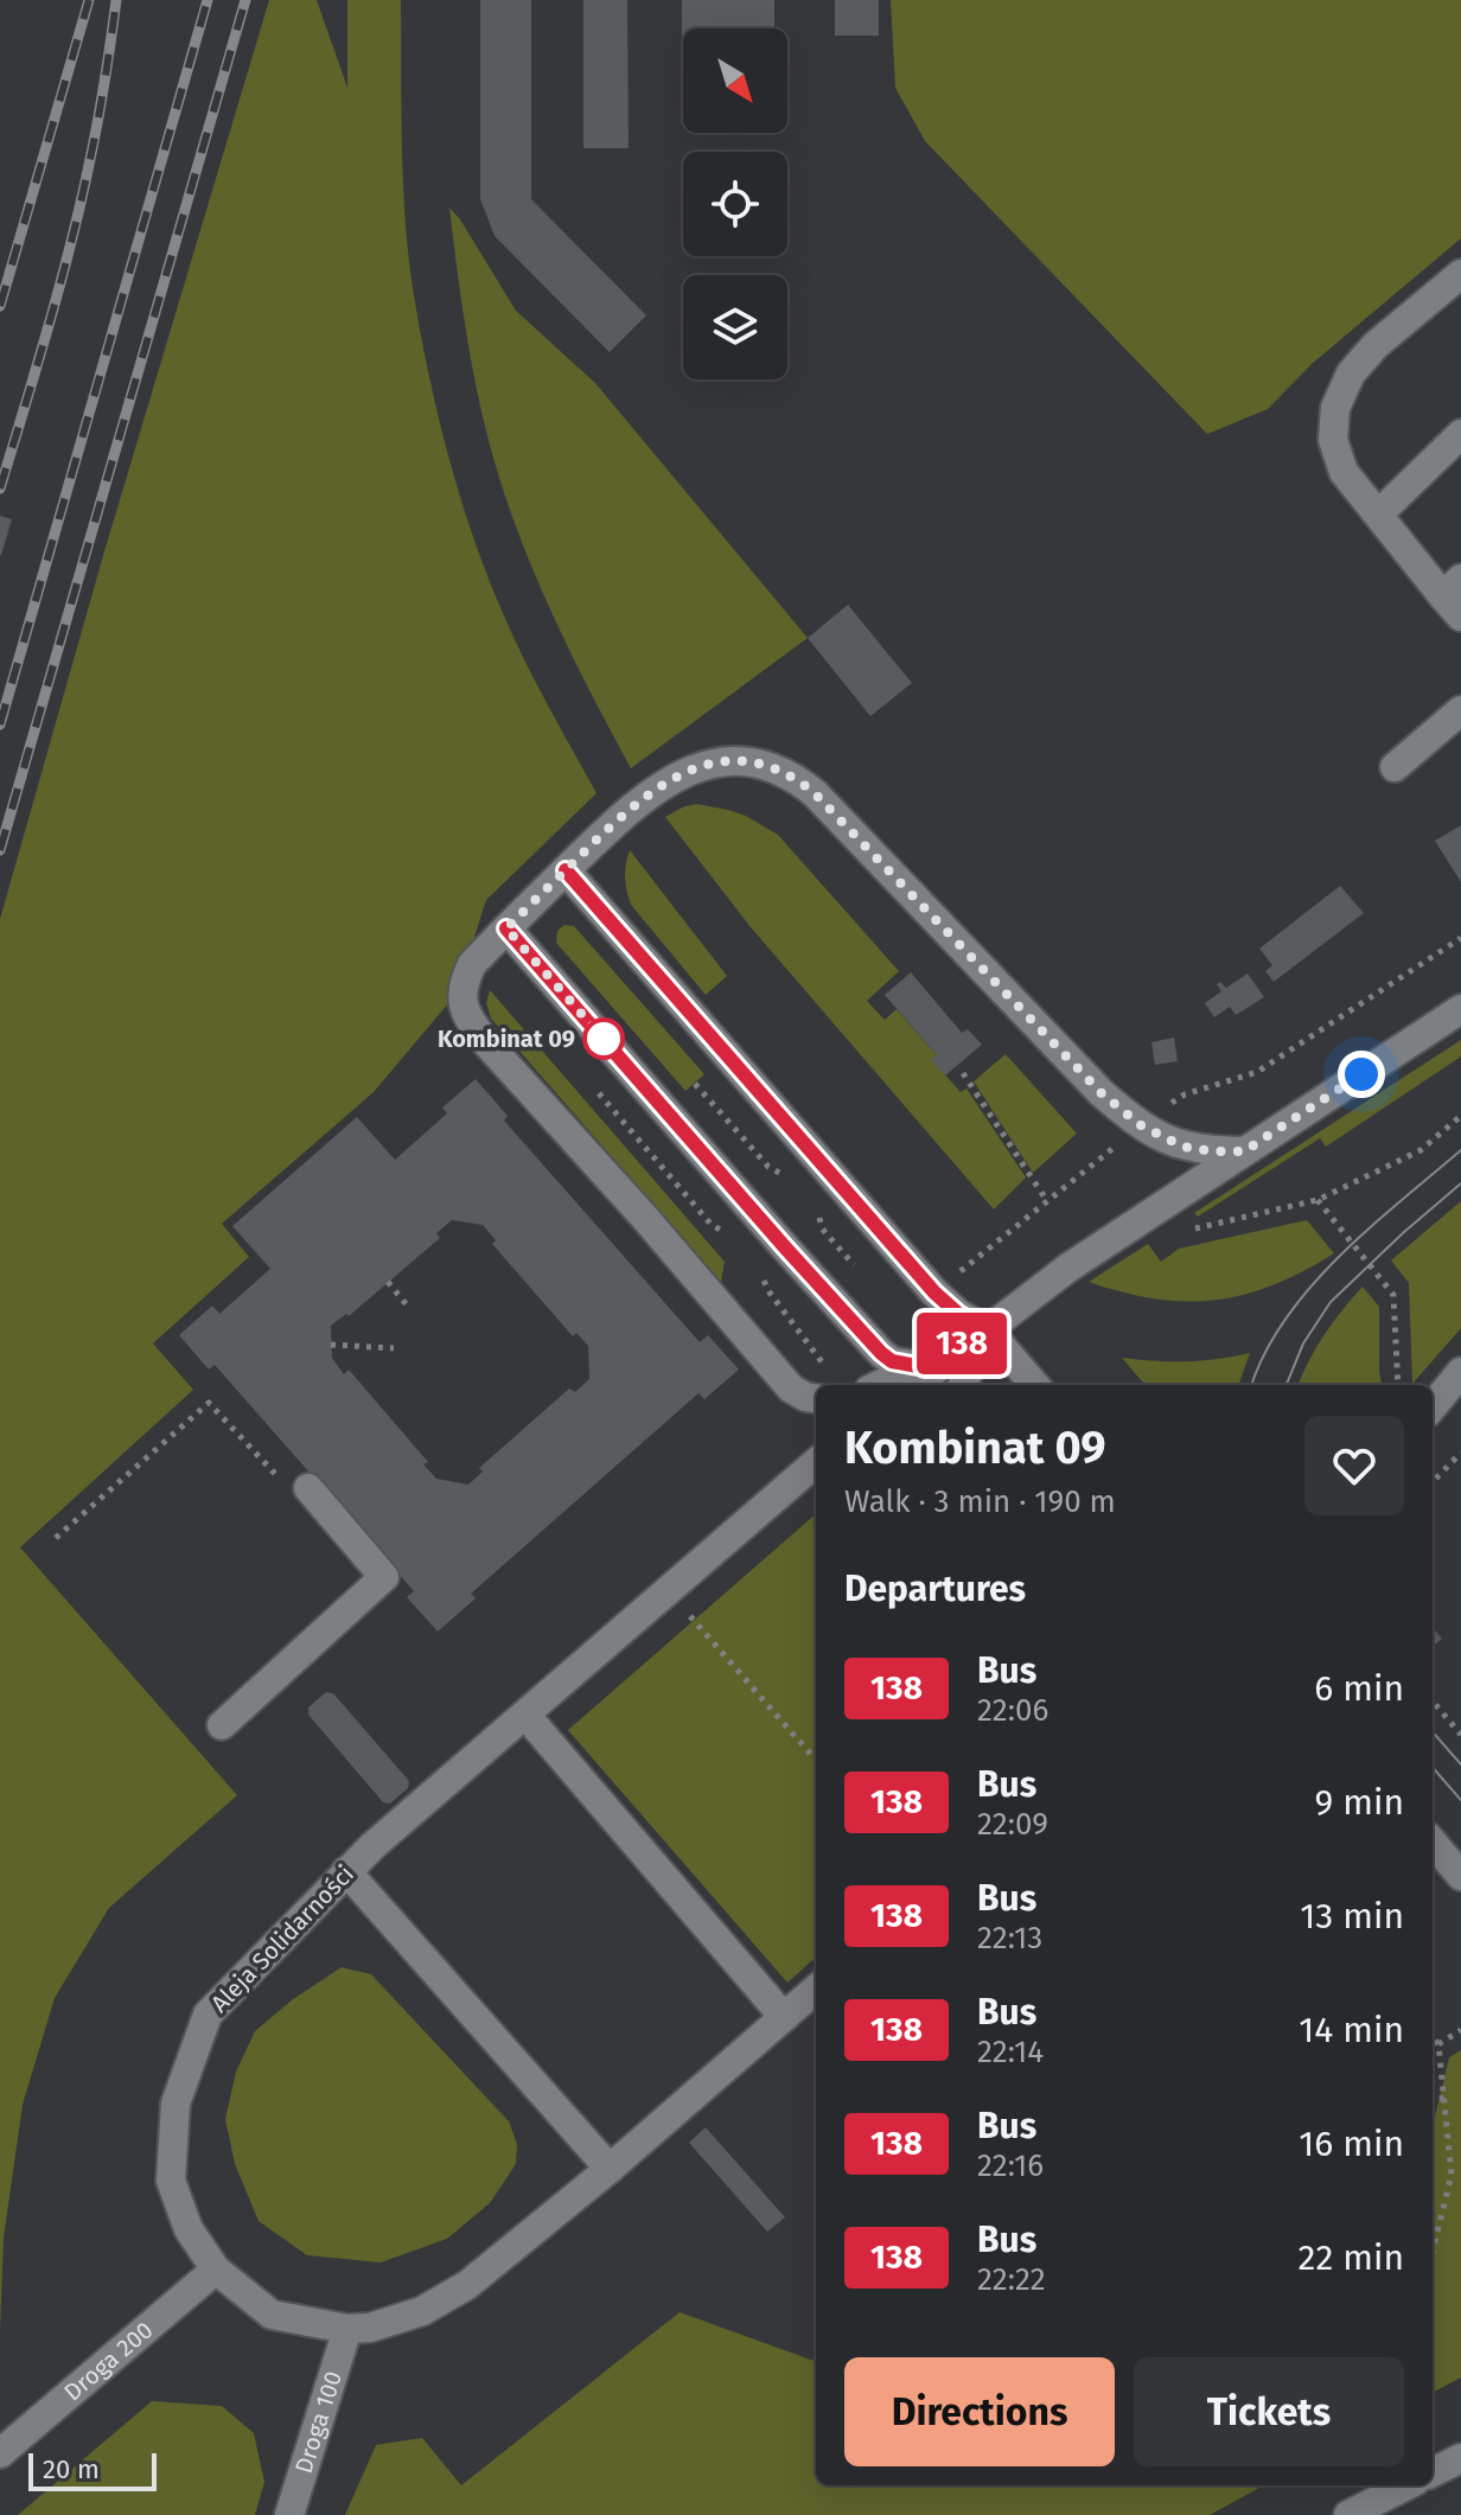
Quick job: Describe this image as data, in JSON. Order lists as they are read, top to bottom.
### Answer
{
  "streets": {
    "street": ["Aleja Solidarności", "Droga 200", "Droga 100"]
  },
  "crossings": [
    ["Aleja Solidarności", "Droga 200"],
    ["Aleja Solidarności", "Droga 100"]
  ],
  "places": ["Kombinat 09"],
  "lines": ["bus line 138"],
  "scale_bar": "20 m",
  "north": "bottom right",
  "page": {
    "on_map": "138",
    "heading": [
      ["Kombinat 09", "Walk · 3 min · 190 m"],
      "Departures"
    ],
    "list": [
      {
        "mark": "138",
        "name": "Bus",
        "note": "22:06",
        "value": "6 min"
      },
      {
        "mark": "138",
        "name": "Bus",
        "note": "22:09",
        "value": "9 min"
      },
      {
        "mark": "138",
        "name": "Bus",
        "note": "22:13",
        "value": "13 min"
      },
      {
        "mark": "138",
        "name": "Bus",
        "note": "22:14",
        "value": "14 min"
      },
      {
        "mark": "138",
        "name": "Bus",
        "note": "22:16",
        "value": "16 min"
      },
      {
        "mark": "138",
        "name": "Bus",
        "note": "22:22",
        "value": "22 min"
      }
    ],
    "buttons": ["Directions", "Tickets"],
    "scale": "20 m"
  }
}
